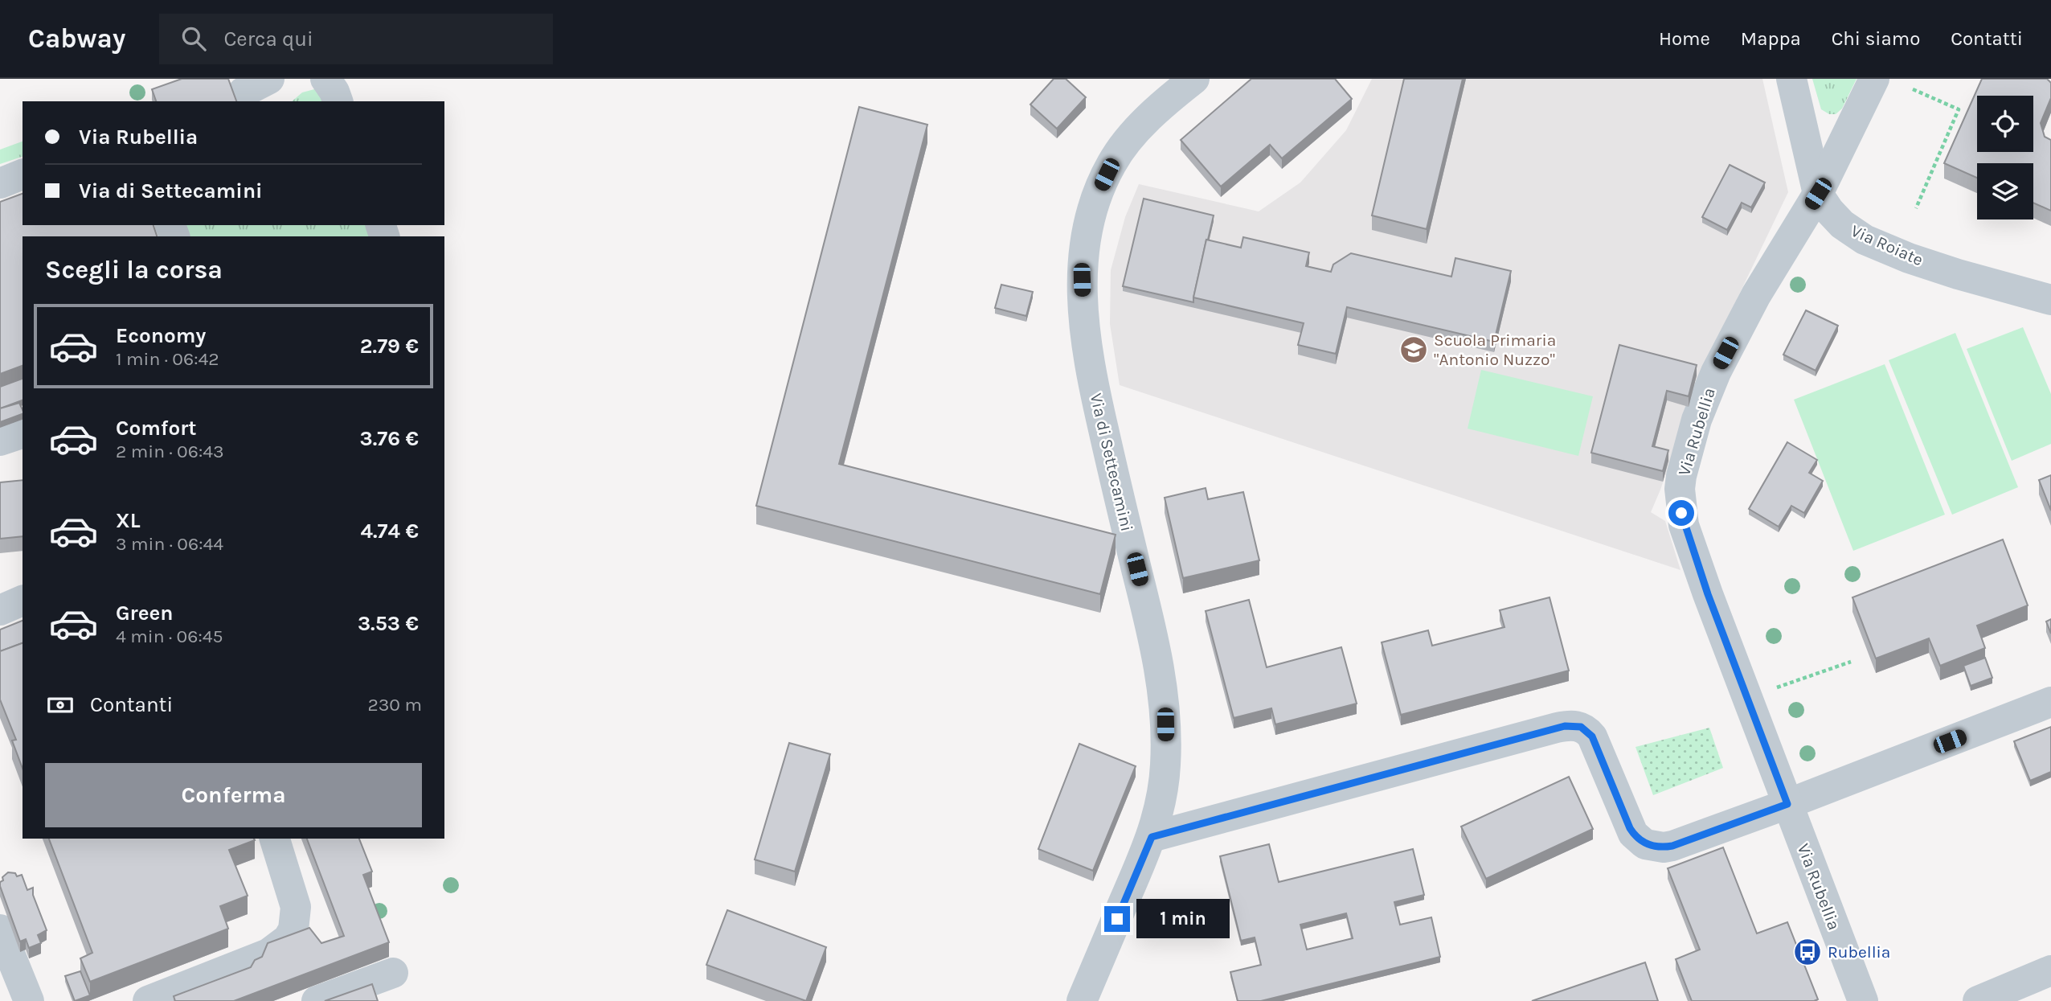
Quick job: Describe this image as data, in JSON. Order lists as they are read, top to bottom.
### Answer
{
  "streets": {
    "street": ["Via Roiate", "Via Rubellia", "Via di Settecamini"]
  },
  "crossings": [
    ["Via Roiate", "Via Rubellia"]
  ],
  "places": {
    "school or university": ["Scuola Primaria \"Antonio Nuzzo\""],
    "bus stop": ["Rubellia"]
  },
  "page": {
    "header": "Cabway",
    "search": "Cerca qui",
    "nav": [
      "Home",
      "Mappa",
      "Chi siamo",
      "Contatti"
    ],
    "banner": ["Via Rubellia", "Via di Settecamini"],
    "heading": "Scegli la corsa",
    "list": [
      {
        "name": "Economy",
        "note": "1 min · 06:42",
        "value": "2.79 €"
      },
      {
        "name": "Comfort",
        "note": "2 min · 06:43",
        "value": "3.76 €"
      },
      {
        "name": "XL",
        "note": "3 min · 06:44",
        "value": "4.74 €"
      },
      {
        "name": "Green",
        "note": "4 min · 06:45",
        "value": "3.53 €"
      }
    ],
    "pay": ["Contanti", "230 m"],
    "buttons": "Conferma",
    "bubble": "1 min"
  }
}
